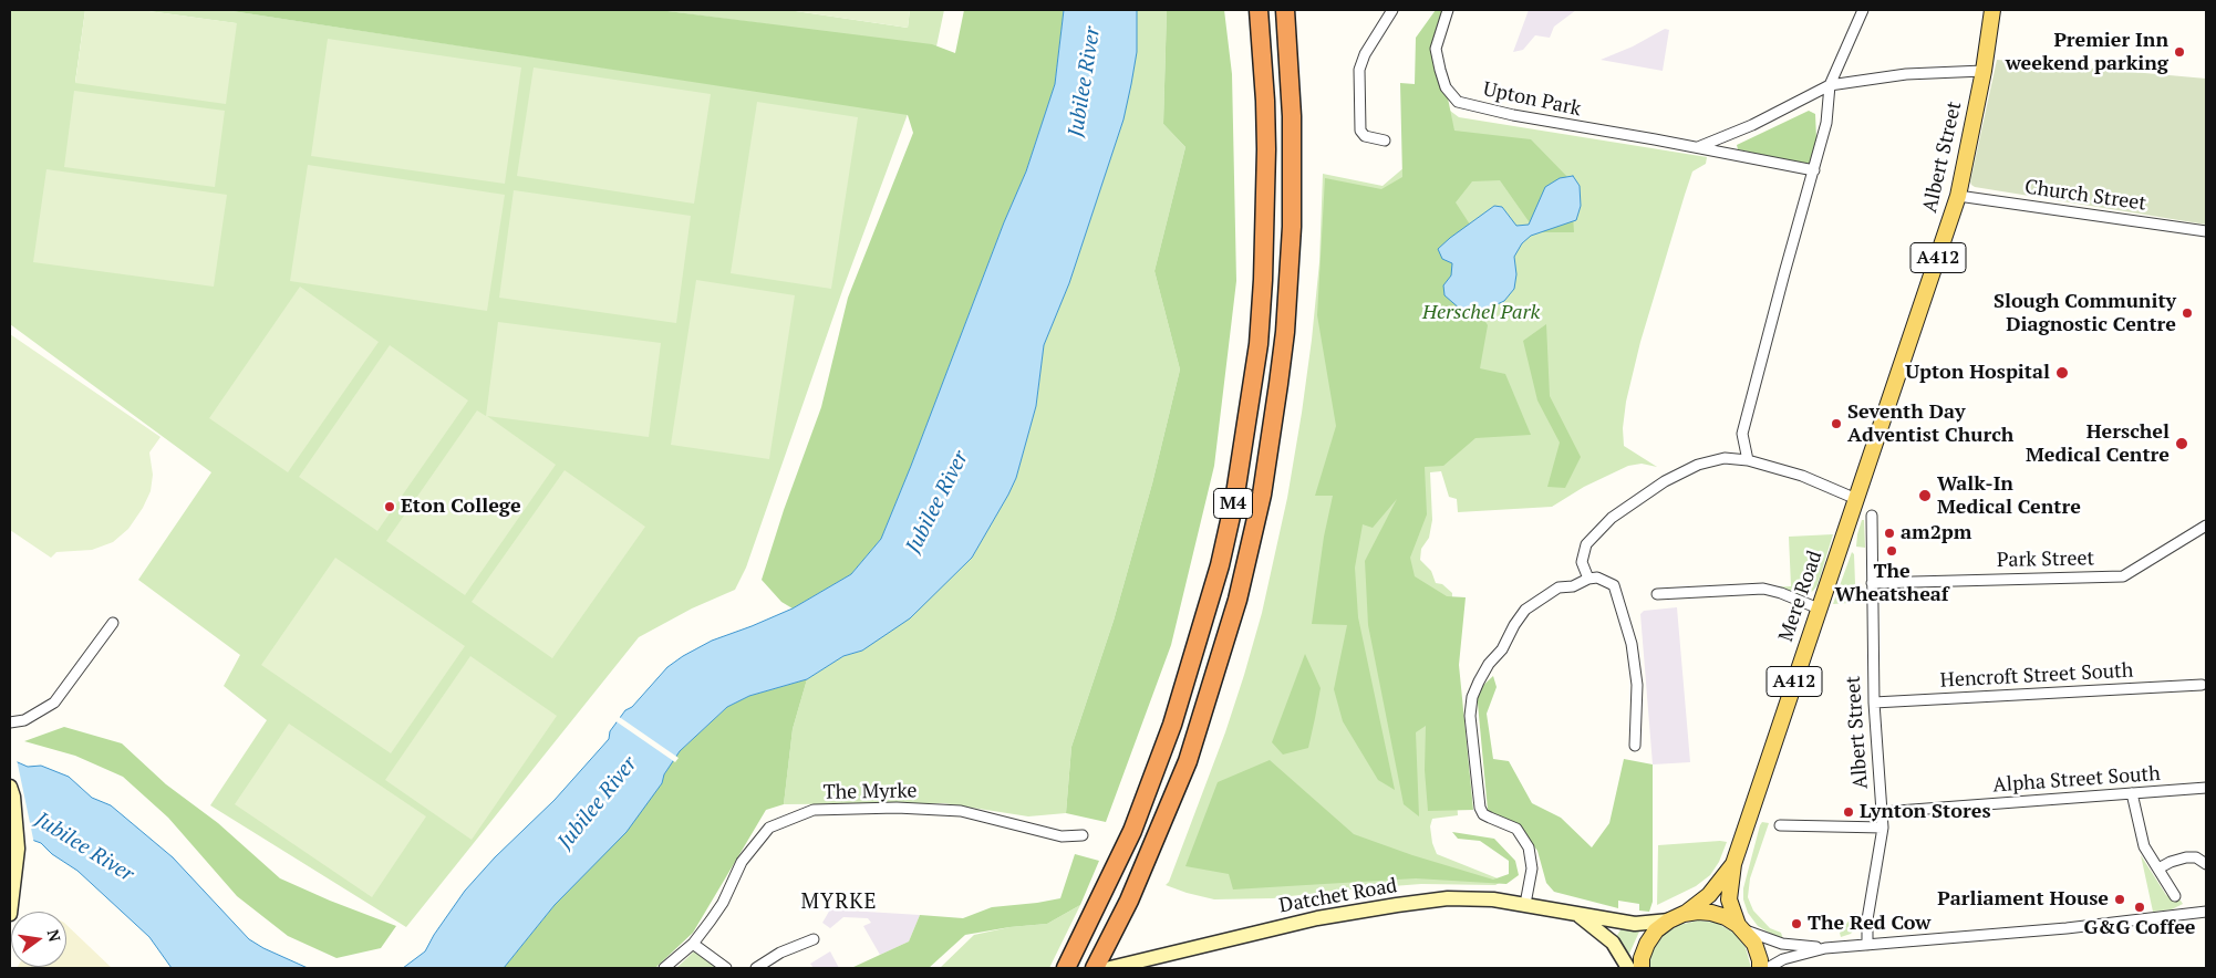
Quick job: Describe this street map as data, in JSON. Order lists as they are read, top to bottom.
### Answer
{
  "streets": {
    "highway": ["M4"],
    "main road": [
      "Albert Street",
      "A412",
      "Mere Road",
      "Datchet Road"
    ],
    "street": [
      "Upton Park",
      "Church Street",
      "Park Street",
      "Hencroft Street South",
      "Alpha Street South",
      "The Myrke"
    ]
  },
  "crossings": [
    ["Albert Street", "Church Street"],
    ["Albert Street", "Park Street"],
    ["Albert Street", "Mere Road"],
    ["Albert Street", "Hencroft Street South"],
    ["Albert Street", "Alpha Street South"],
    ["A412", "Mere Road"]
  ],
  "districts": ["MYRKE"],
  "water": ["Jubilee River"],
  "parks": ["Herschel Park"],
  "places": [
    "Premier Inn weekend parking",
    "Slough Community Diagnostic Centre",
    "Upton Hospital",
    "Seventh Day Adventist Church",
    "Herschel Medical Centre",
    "Walk-In Medical Centre",
    "Eton College",
    "am2pm",
    "The Wheatsheaf",
    "Lynton Stores",
    "Parliament House",
    "G&G Coffee",
    "The Red Cow"
  ],
  "north": "right"
}
